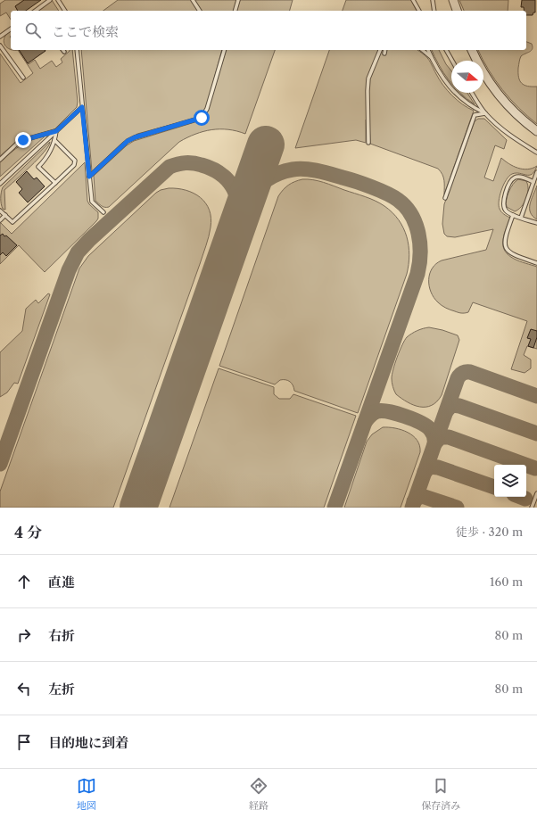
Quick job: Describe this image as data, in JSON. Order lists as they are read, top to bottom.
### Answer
{
  "north": "right",
  "page": {
    "search": "ここで検索",
    "heading": ["4 分", "徒歩 · 320 m"],
    "list": [
      ["直進", "160 m"],
      ["右折", "80 m"],
      ["左折", "80 m"],
      "目的地に到着"
    ],
    "nav": ["地図", "経路", "保存済み"]
  }
}
